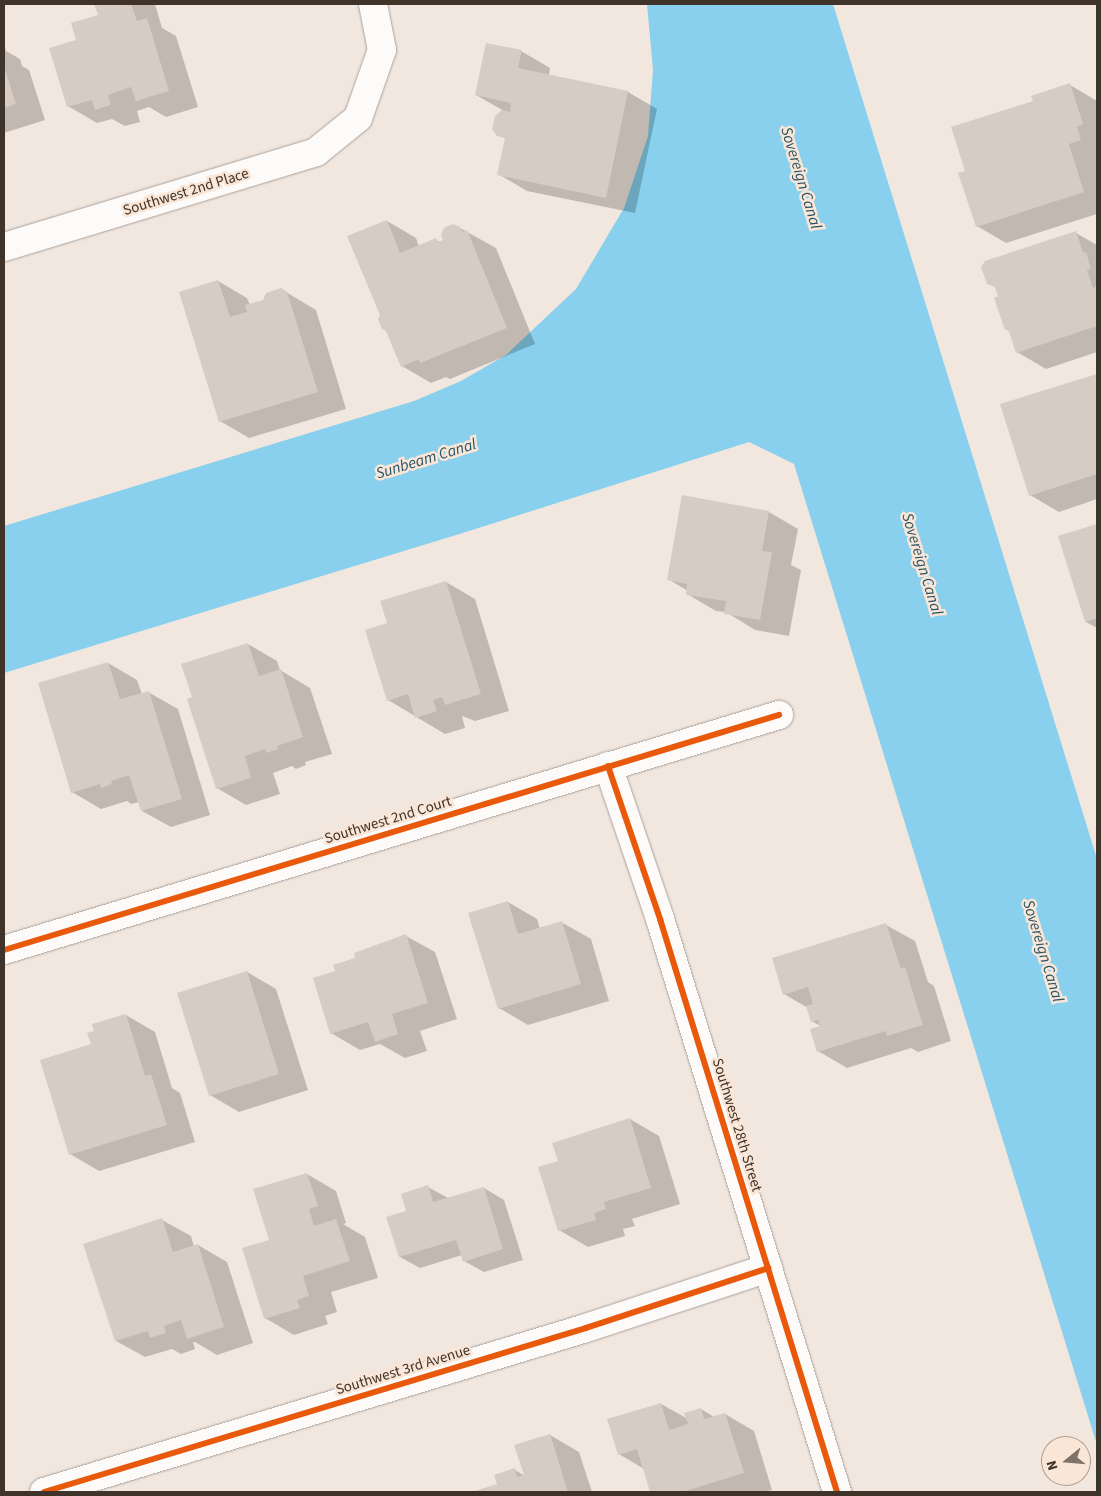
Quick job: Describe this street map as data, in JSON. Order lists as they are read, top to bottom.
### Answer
{
  "streets": {
    "street": [
      "Southwest 2nd Place",
      "Southwest 2nd Court",
      "Southwest 28th Street",
      "Southwest 3rd Avenue"
    ]
  },
  "crossings": [
    ["Southwest 2nd Court", "Southwest 28th Street"],
    ["Southwest 28th Street", "Southwest 3rd Avenue"]
  ],
  "water": ["Sovereign Canal", "Sunbeam Canal"],
  "north": "left"
}
